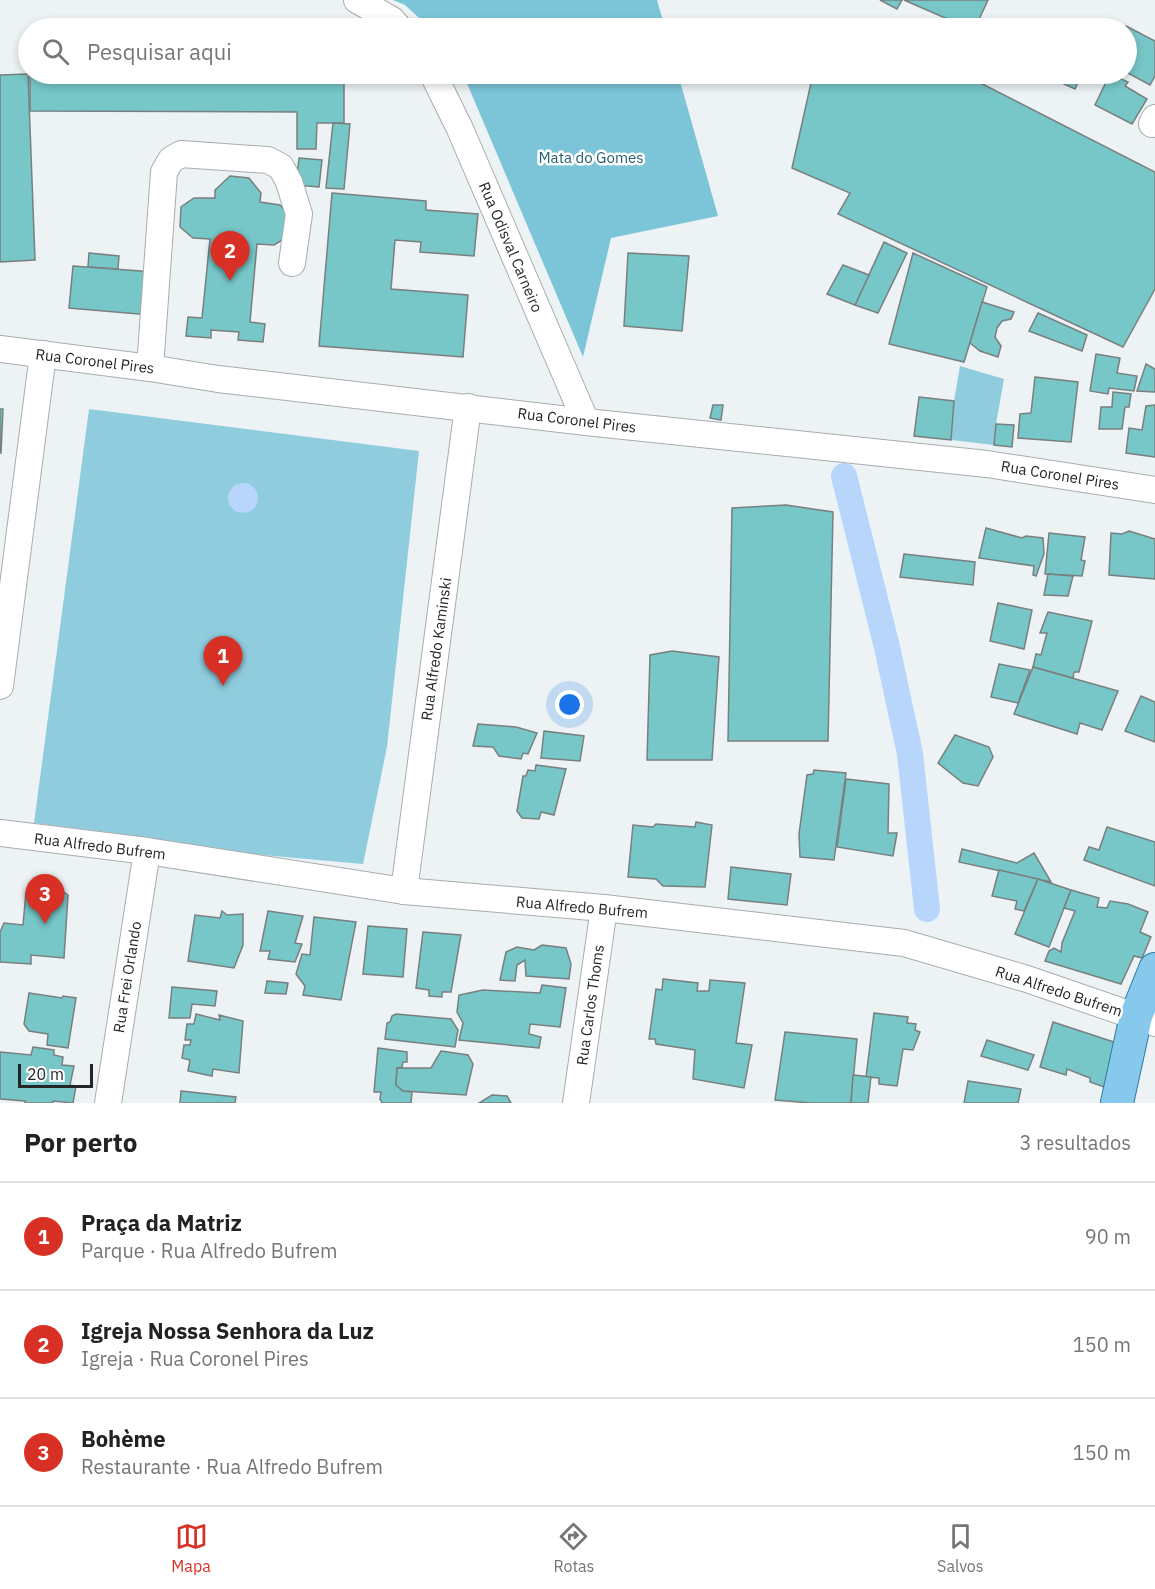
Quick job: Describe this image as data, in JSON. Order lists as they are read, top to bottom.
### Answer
{
  "streets": {
    "street": [
      "Rua Odisval Carneiro",
      "Rua Coronel Pires",
      "Rua Alfredo Kaminski",
      "Rua Alfredo Bufrem",
      "Rua Frei Orlando",
      "Rua Carlos Thoms"
    ]
  },
  "crossings": [
    ["Rua Odisval Carneiro", "Rua Coronel Pires"],
    ["Rua Coronel Pires", "Rua Alfredo Kaminski"],
    ["Rua Alfredo Kaminski", "Rua Alfredo Bufrem"],
    ["Rua Alfredo Bufrem", "Rua Frei Orlando"],
    ["Rua Alfredo Bufrem", "Rua Carlos Thoms"]
  ],
  "parks": ["Mata do Gomes"],
  "scale_bar": "20 m",
  "page": {
    "search": "Pesquisar aqui",
    "pins": ["2", "1", "3"],
    "scale": "20 m",
    "heading": ["Por perto", "3 resultados"],
    "list": [
      {
        "mark": "1",
        "name": "Praça da Matriz",
        "note": "Parque · Rua Alfredo Bufrem",
        "value": "90 m"
      },
      {
        "mark": "2",
        "name": "Igreja Nossa Senhora da Luz",
        "note": "Igreja · Rua Coronel Pires",
        "value": "150 m"
      },
      {
        "mark": "3",
        "name": "Bohème",
        "note": "Restaurante · Rua Alfredo Bufrem",
        "value": "150 m"
      }
    ],
    "nav": ["Mapa", "Rotas", "Salvos"]
  }
}
